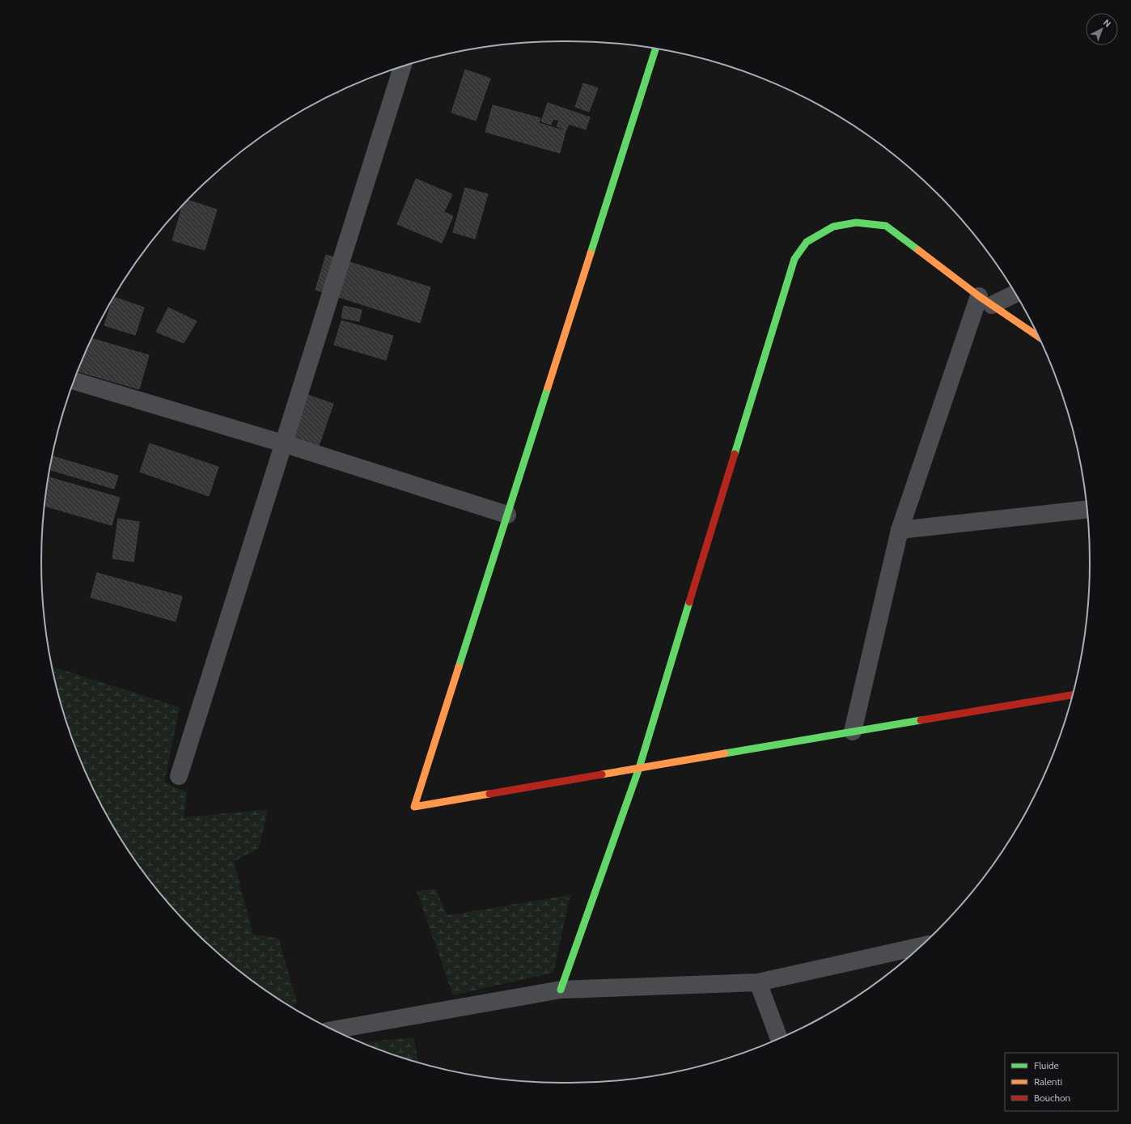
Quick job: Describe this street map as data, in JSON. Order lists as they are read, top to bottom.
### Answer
{
  "legend": ["Fluide", "Ralenti", "Bouchon"],
  "north": "top right"
}
